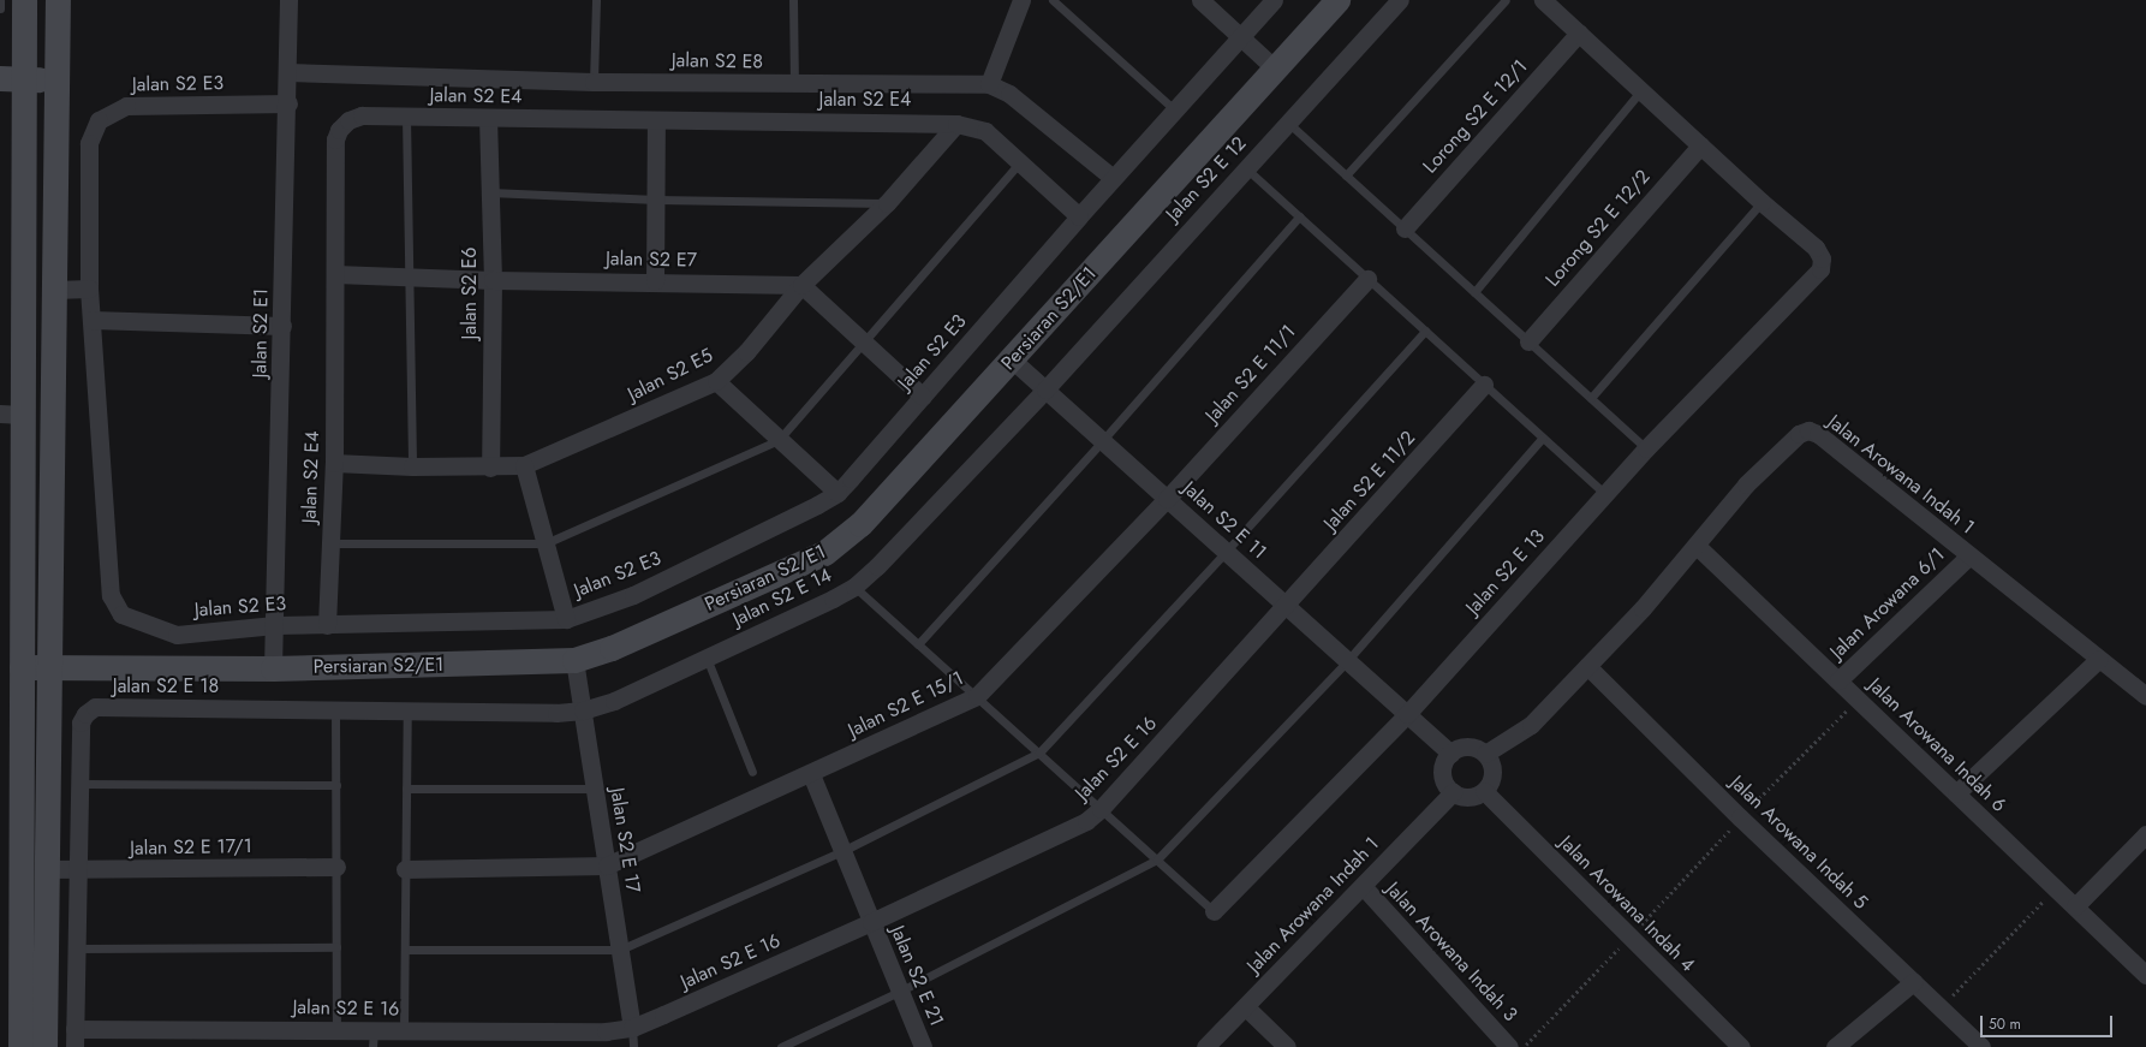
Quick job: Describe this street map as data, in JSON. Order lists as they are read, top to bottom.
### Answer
{
  "streets": {
    "street": [
      "Jalan S2 E8",
      "Jalan S2 E3",
      "Jalan S2 E4",
      "Lorong S2 E 12/1",
      "Jalan S2 E 12",
      "Lorong S2 E 12/2",
      "Jalan S2 E7",
      "Jalan S2 E6",
      "Persiaran S2/E1",
      "Jalan S2 E1",
      "Jalan S2 E 11/1",
      "Jalan S2 E5",
      "Jalan Arowana Indah 1",
      "Jalan S2 E 11/2",
      "Jalan S2 E 11",
      "Jalan S2 E 13",
      "Jalan S2 E 14",
      "Jalan Arowana 6/1",
      "Jalan S2 E 18",
      "Jalan S2 E 15/1",
      "Jalan Arowana Indah 6",
      "Jalan S2 E 16",
      "Jalan S2 E 17",
      "Jalan Arowana Indah 5",
      "Jalan S2 E 17/1",
      "Jalan Arowana Indah 4",
      "Jalan Arowana Indah 3",
      "Jalan S2 E 21"
    ]
  },
  "crossings": [
    ["Jalan S2 E8", "Jalan S2 E3"],
    ["Jalan S2 E8", "Jalan S2 E1"],
    ["Jalan S2 E3", "Jalan S2 E4"],
    ["Jalan S2 E3", "Jalan S2 E1"],
    ["Jalan S2 E4", "Jalan S2 E7"],
    ["Jalan S2 E4", "Jalan S2 E6"],
    ["Jalan S2 E4", "Jalan S2 E5"],
    ["Jalan S2 E 12", "Jalan S2 E 11"],
    ["Jalan S2 E 12", "Jalan S2 E 14"],
    ["Jalan S2 E7", "Jalan S2 E6"],
    ["Jalan S2 E7", "Jalan S2 E5"],
    ["Jalan S2 E6", "Jalan S2 E5"],
    ["Persiaran S2/E1", "Jalan S2 E1"],
    ["Persiaran S2/E1", "Jalan S2 E 11"],
    ["Persiaran S2/E1", "Jalan S2 E 17"],
    ["Jalan S2 E 11/1", "Jalan S2 E 11"],
    ["Jalan S2 E 11/1", "Jalan S2 E 15/1"],
    ["Jalan Arowana Indah 1", "Jalan S2 E 11"],
    ["Jalan Arowana Indah 1", "Jalan Arowana 6/1"],
    ["Jalan Arowana Indah 1", "Jalan Arowana Indah 6"],
    ["Jalan Arowana Indah 1", "Jalan Arowana Indah 5"],
    ["Jalan Arowana Indah 1", "Jalan Arowana Indah 4"],
    ["Jalan Arowana Indah 1", "Jalan Arowana Indah 3"],
    ["Jalan S2 E 11/2", "Jalan S2 E 11"],
    ["Jalan S2 E 11/2", "Jalan S2 E 16"],
    ["Jalan S2 E 11", "Jalan S2 E 13"],
    ["Jalan S2 E 11", "Jalan S2 E 14"],
    ["Jalan S2 E 11", "Jalan S2 E 15/1"],
    ["Jalan S2 E 11", "Jalan S2 E 16"],
    ["Jalan S2 E 11", "Jalan Arowana Indah 4"],
    ["Jalan S2 E 14", "Jalan S2 E 18"],
    ["Jalan S2 E 14", "Jalan S2 E 17"],
    ["Jalan Arowana 6/1", "Jalan Arowana Indah 6"],
    ["Jalan S2 E 18", "Jalan S2 E 16"],
    ["Jalan S2 E 18", "Jalan S2 E 17"],
    ["Jalan S2 E 18", "Jalan S2 E 17/1"],
    ["Jalan S2 E 15/1", "Jalan S2 E 17"],
    ["Jalan S2 E 15/1", "Jalan S2 E 21"],
    ["Jalan S2 E 16", "Jalan S2 E 17"],
    ["Jalan S2 E 16", "Jalan S2 E 21"]
  ],
  "scale_bar": "50 m"
}
